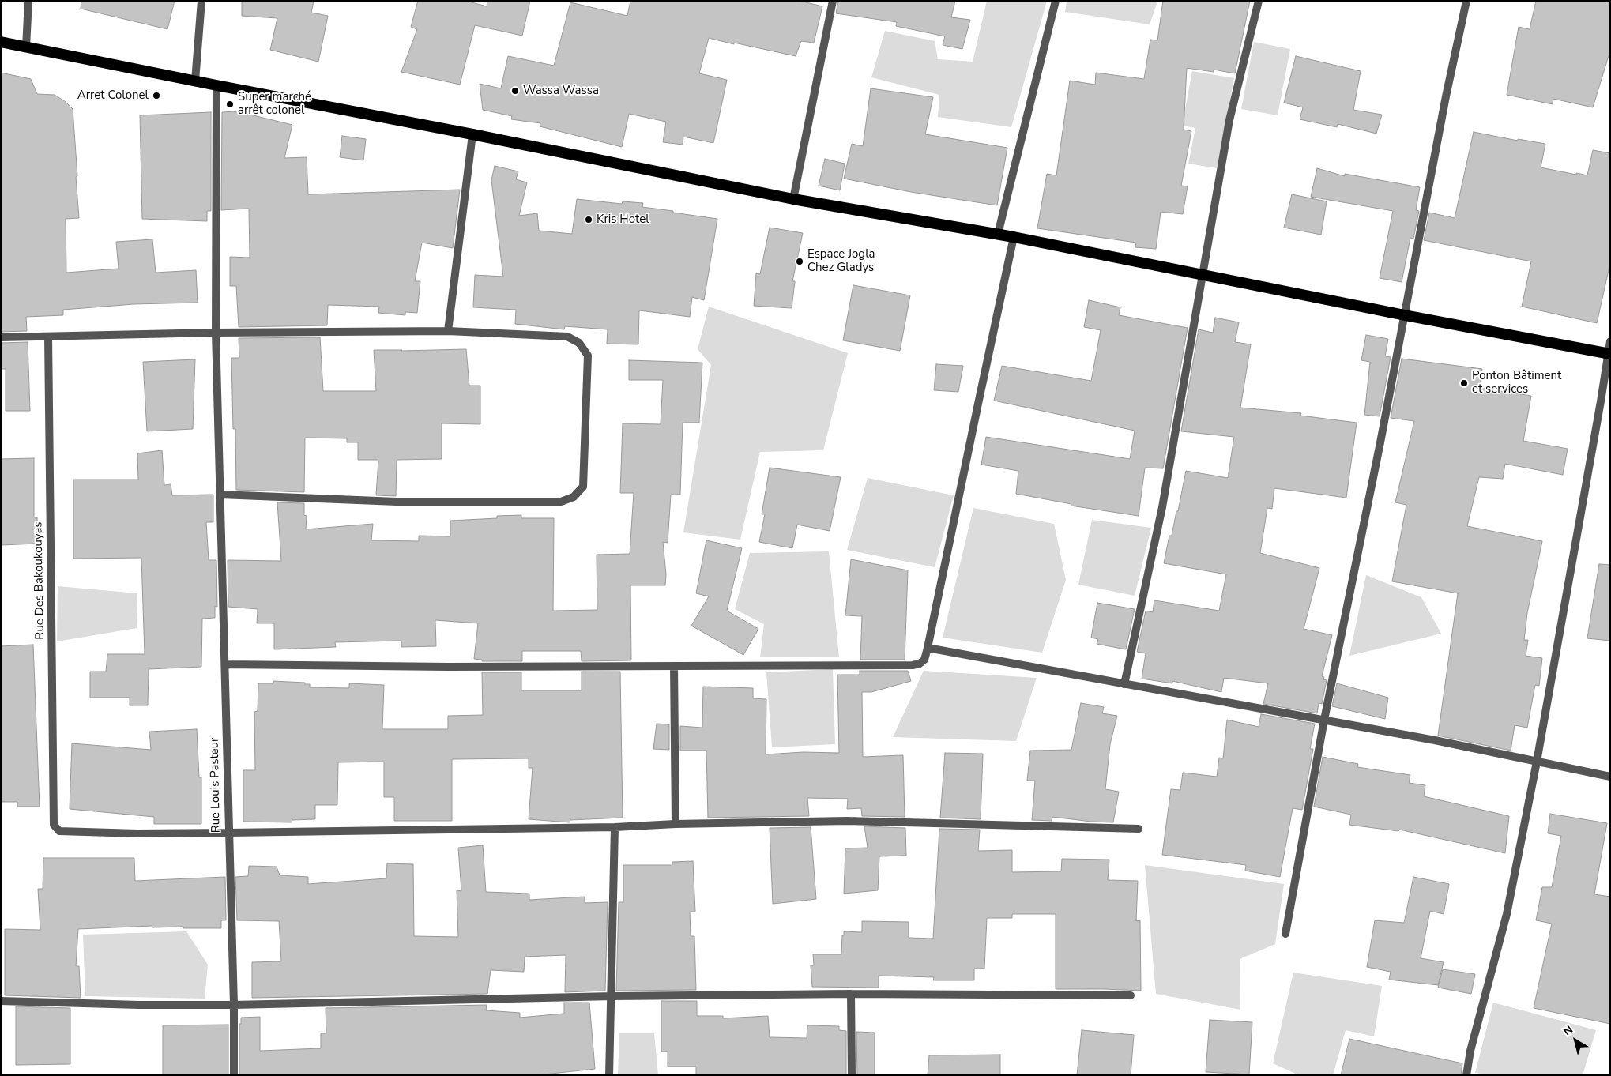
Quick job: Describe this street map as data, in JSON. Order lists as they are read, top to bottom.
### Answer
{
  "streets": {
    "street": ["Rue Des Bakoukouyas", "Rue Louis Pasteur"]
  },
  "crossings": [
    ["Rue Des Bakoukouyas", "Rue Louis Pasteur"]
  ],
  "places": [
    "Wassa Wassa",
    "Arret Colonel",
    "Super marché arrêt colonel",
    "Kris Hotel",
    "Espace Jogla Chez Gladys",
    "Ponton Bâtiment et services"
  ],
  "north": "top left"
}
